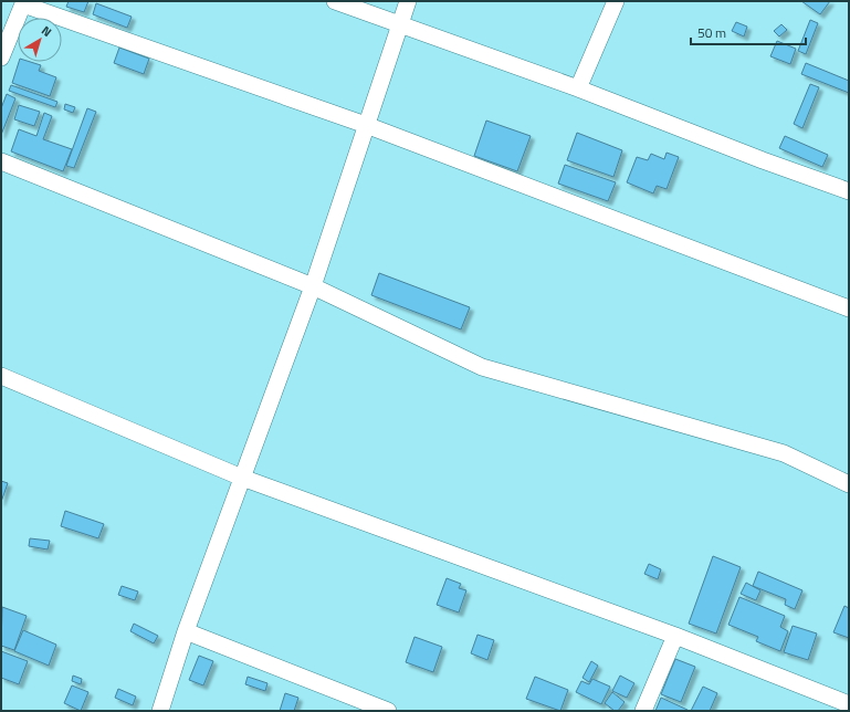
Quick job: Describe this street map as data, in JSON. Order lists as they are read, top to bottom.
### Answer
{
  "scale_bar": "50 m",
  "north": "top right"
}
